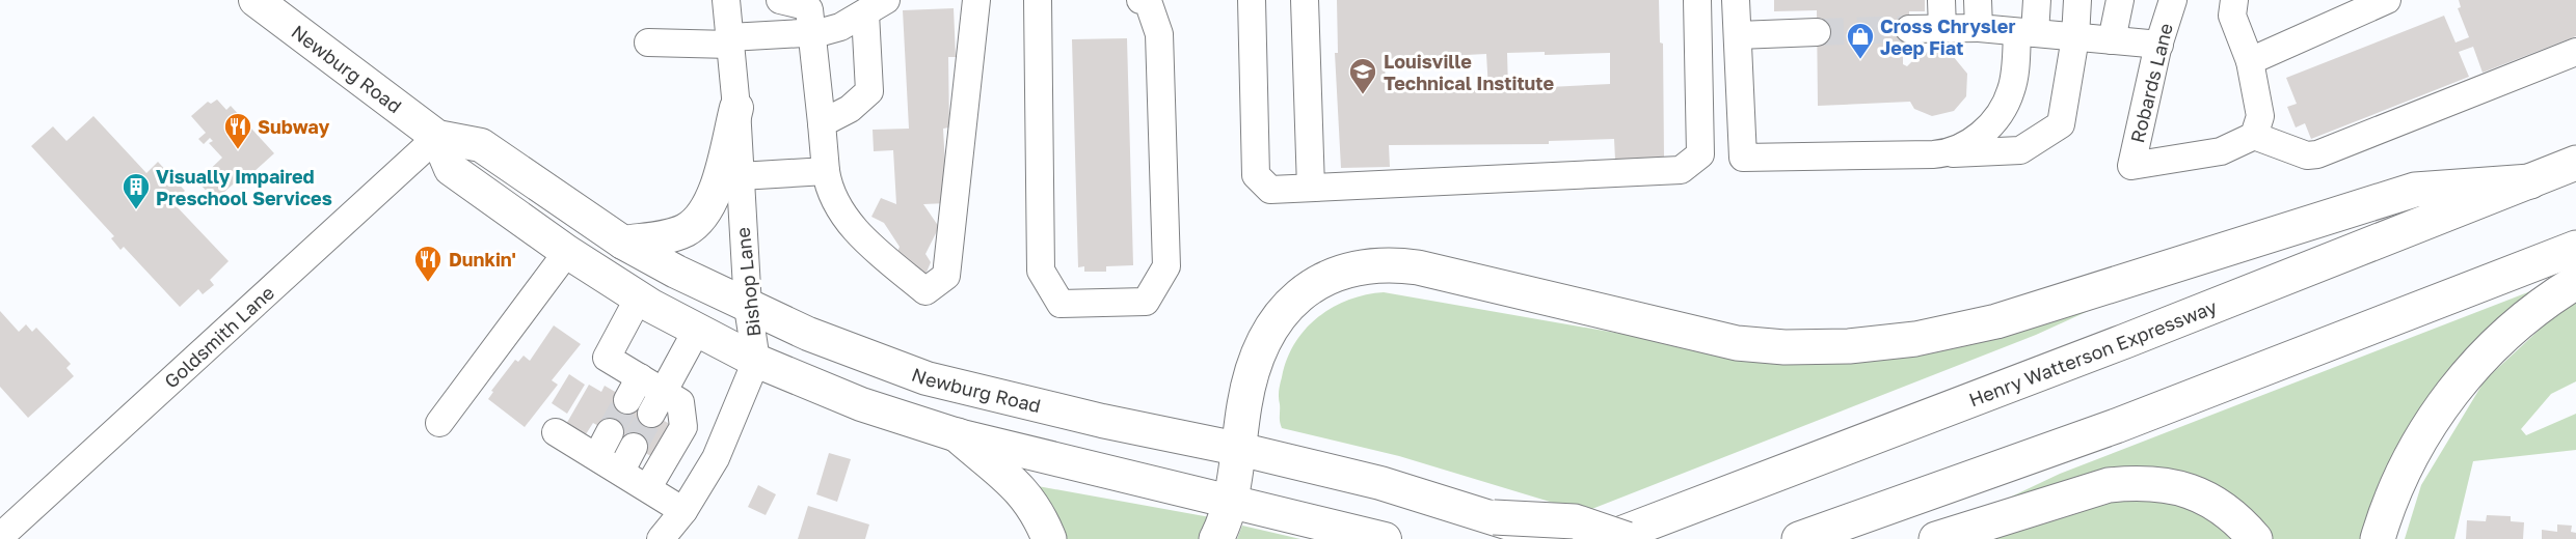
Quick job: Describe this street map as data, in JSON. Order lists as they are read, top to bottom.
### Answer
{
  "streets": {
    "highway": ["Henry Watterson Expressway"],
    "main road": ["Newburg Road"],
    "street": ["Robards Lane", "Bishop Lane", "Goldsmith Lane"]
  },
  "crossings": [
    ["Newburg Road", "Bishop Lane"],
    ["Newburg Road", "Goldsmith Lane"]
  ],
  "places": {
    "shop": ["Cross Chrysler Jeep Fiat"],
    "school or university": ["Louisville Technical Institute"],
    "restaurant": ["Subway", "Dunkin'"],
    "building": ["Visually Impaired Preschool Services"]
  }
}
